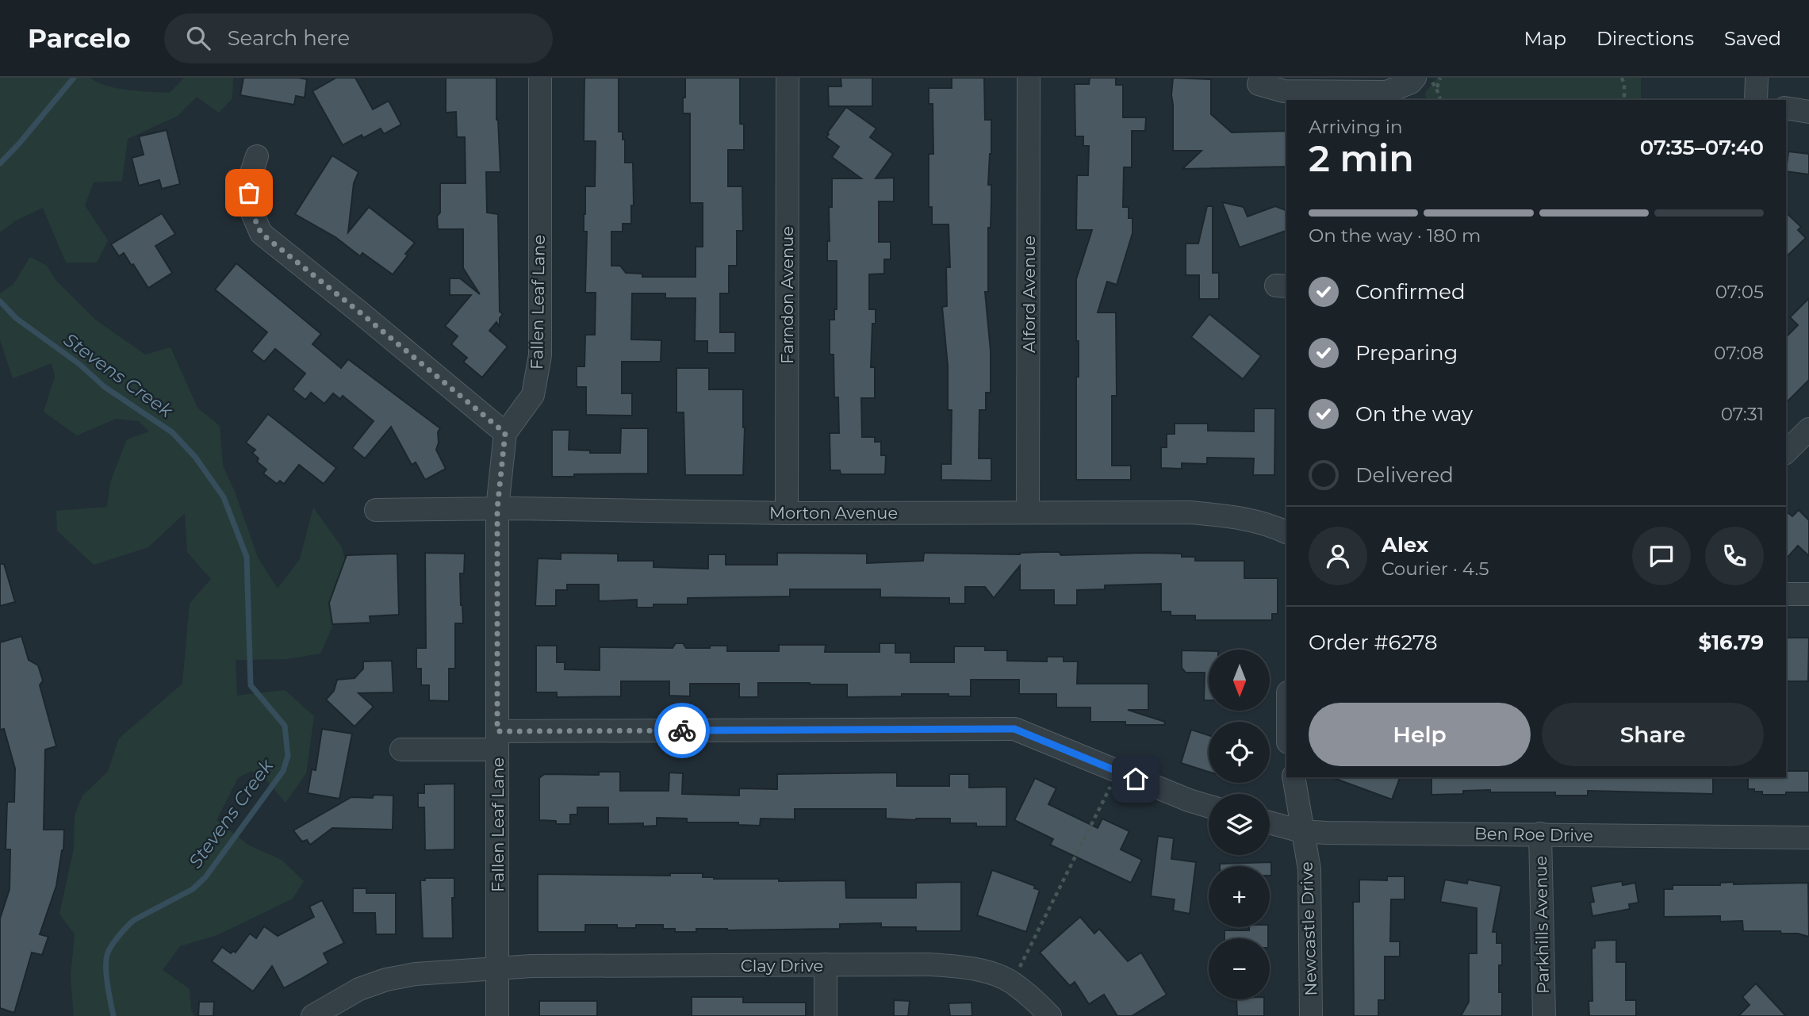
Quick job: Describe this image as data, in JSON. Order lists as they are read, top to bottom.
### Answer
{
  "streets": {
    "street": [
      "Alford Avenue",
      "Farndon Avenue",
      "Fallen Leaf Lane",
      "Morton Avenue",
      "Ben Roe Drive",
      "Parkhills Avenue",
      "Newcastle Drive",
      "Clay Drive"
    ]
  },
  "crossings": [
    ["Alford Avenue", "Morton Avenue"],
    ["Farndon Avenue", "Morton Avenue"],
    ["Fallen Leaf Lane", "Morton Avenue"],
    ["Fallen Leaf Lane", "Clay Drive"],
    ["Ben Roe Drive", "Parkhills Avenue"],
    ["Ben Roe Drive", "Newcastle Drive"]
  ],
  "water": ["Stevens Creek"],
  "north": "bottom",
  "page": {
    "header": "Parcelo",
    "search": "Search here",
    "nav": ["Map", "Directions", "Saved"],
    "heading": ["2 min", "Arriving in", "07:35–07:40"],
    "panel": [
      "Alex",
      "Courier · 4.5",
      "Order #6278",
      "$16.79"
    ],
    "bar": "On the way · 180 m",
    "list": [
      ["Confirmed", "07:05"],
      ["Preparing", "07:08"],
      ["On the way", "07:31"],
      "Delivered"
    ],
    "map_buttons": ["+", "−"],
    "buttons": ["Help", "Share"]
  }
}
